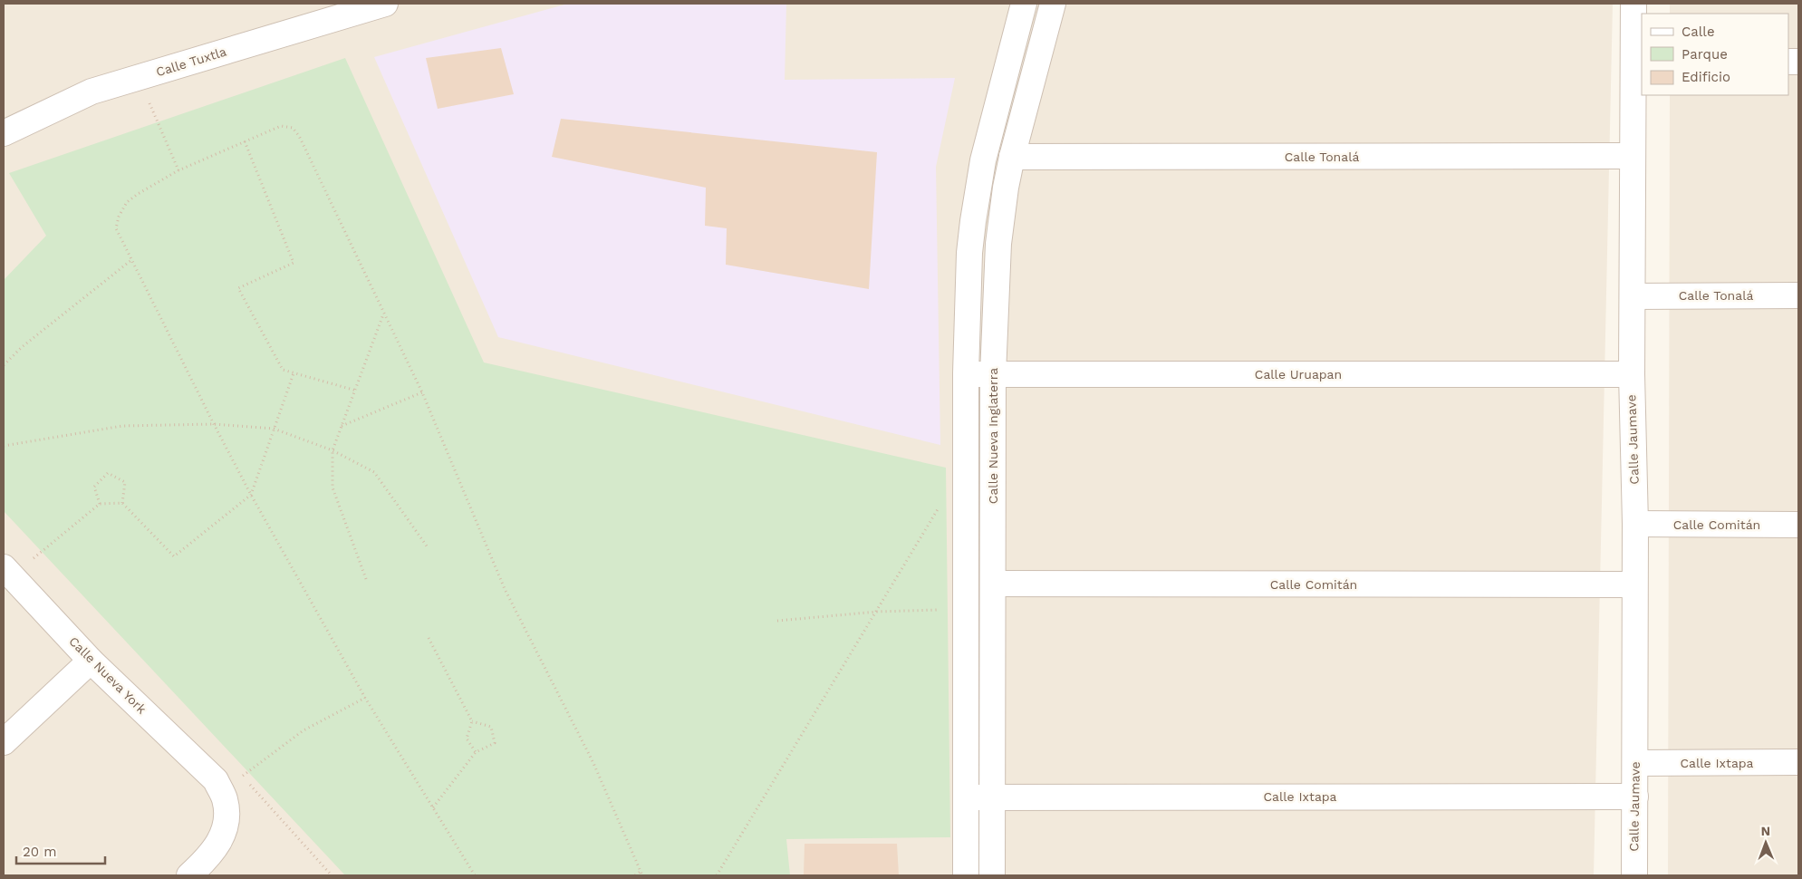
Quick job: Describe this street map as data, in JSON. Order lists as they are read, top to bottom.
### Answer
{
  "streets": {
    "street": [
      "Calle Tuxtla",
      "Calle Tonalá",
      "Calle Uruapan",
      "Calle Nueva Inglaterra",
      "Calle Jaumave",
      "Calle Comitán",
      "Calle Nueva York",
      "Calle Ixtapa"
    ]
  },
  "crossings": [
    ["Calle Tonalá", "Calle Nueva Inglaterra"],
    ["Calle Tonalá", "Calle Jaumave"],
    ["Calle Uruapan", "Calle Nueva Inglaterra"],
    ["Calle Uruapan", "Calle Jaumave"],
    ["Calle Nueva Inglaterra", "Calle Comitán"],
    ["Calle Nueva Inglaterra", "Calle Ixtapa"],
    ["Calle Jaumave", "Calle Comitán"],
    ["Calle Jaumave", "Calle Ixtapa"]
  ],
  "legend": ["Calle", "Parque", "Edificio"],
  "scale_bar": "20 m",
  "north": "top"
}
